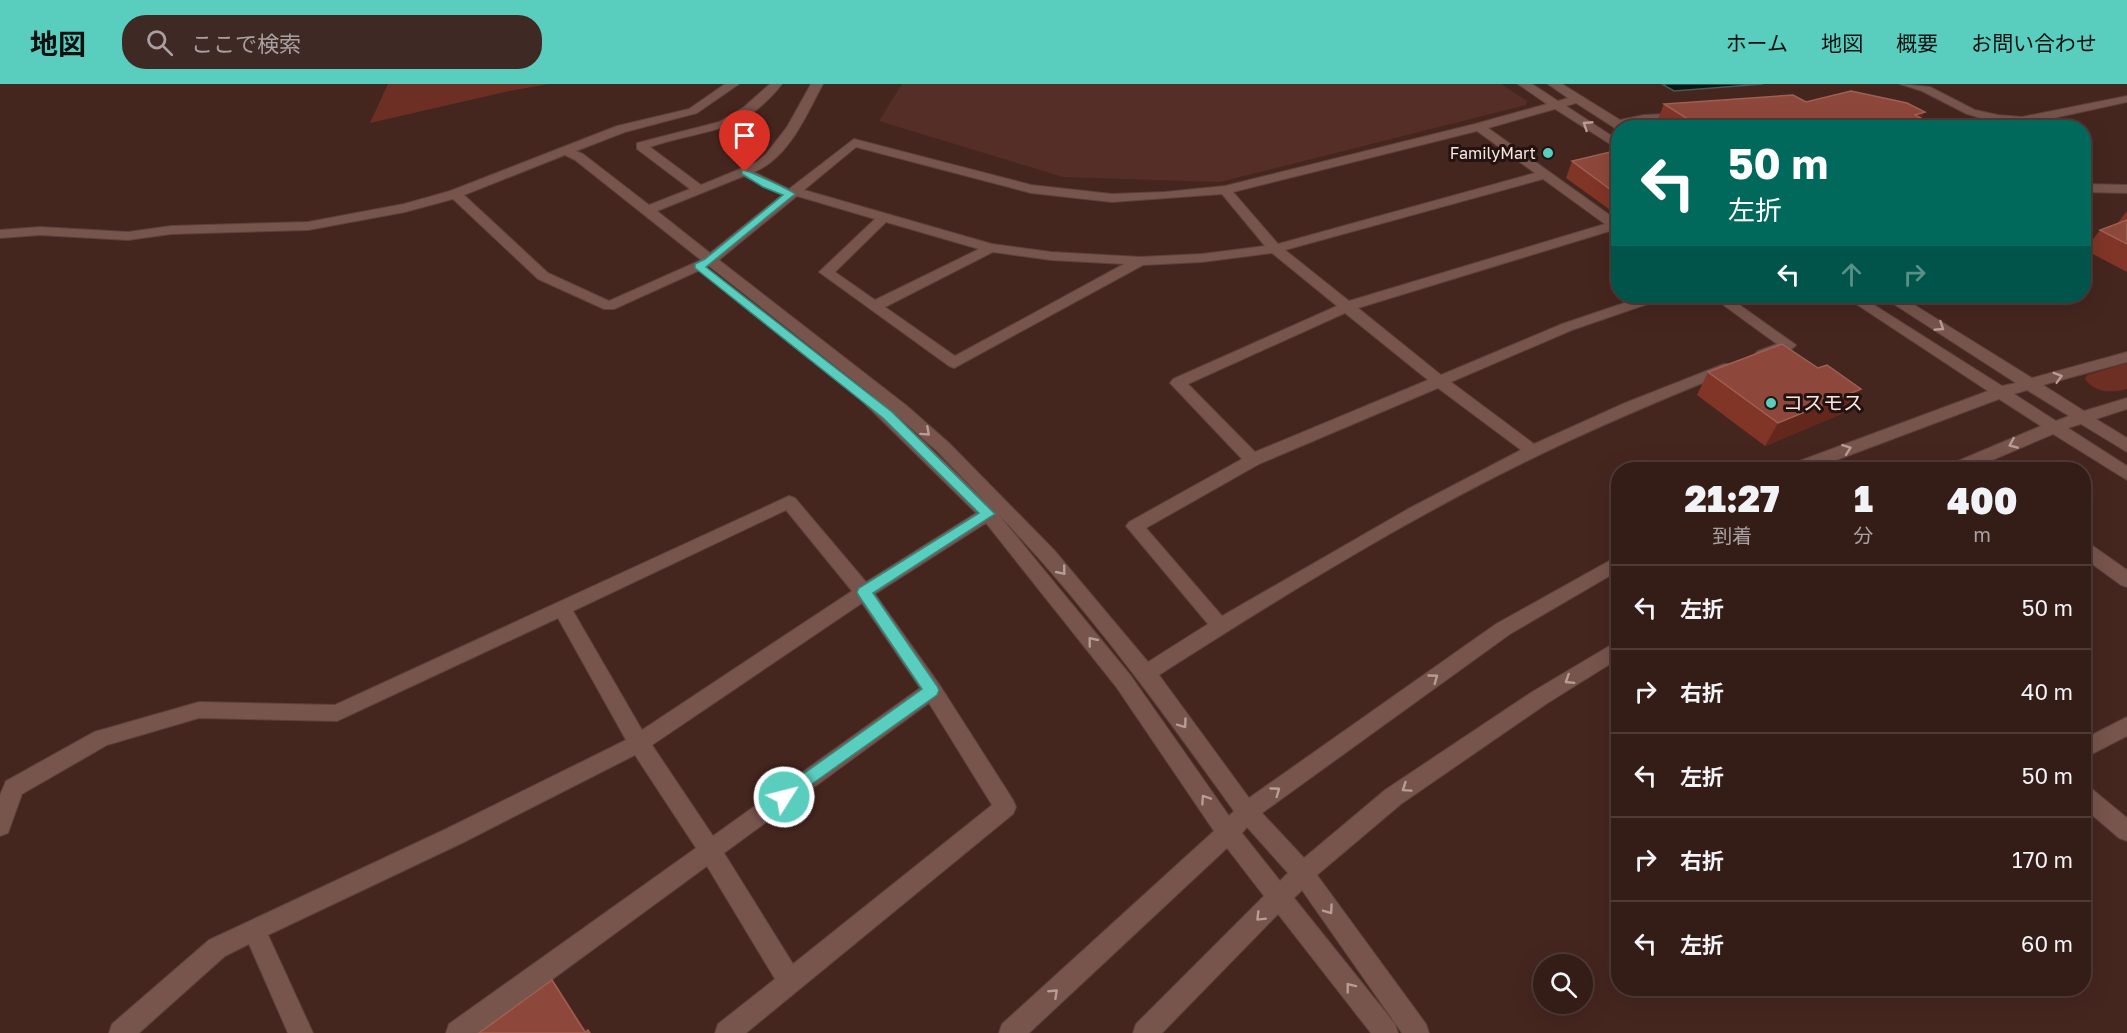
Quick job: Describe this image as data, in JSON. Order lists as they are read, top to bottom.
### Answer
{
  "places": ["FamilyMart", "コスモス"],
  "page": {
    "header": "地図",
    "search": "ここで検索",
    "nav": [
      "ホーム",
      "地図",
      "概要",
      "お問い合わせ"
    ],
    "turn": ["50 m", "左折"],
    "eta": [
      "21:27",
      "到着",
      "1",
      "分",
      "400",
      "m"
    ],
    "list": [
      {
        "name": "左折",
        "value": "50 m"
      },
      {
        "name": "右折",
        "value": "40 m"
      },
      {
        "name": "左折",
        "value": "50 m"
      },
      {
        "name": "右折",
        "value": "170 m"
      },
      {
        "name": "左折",
        "value": "60 m"
      }
    ]
  }
}
